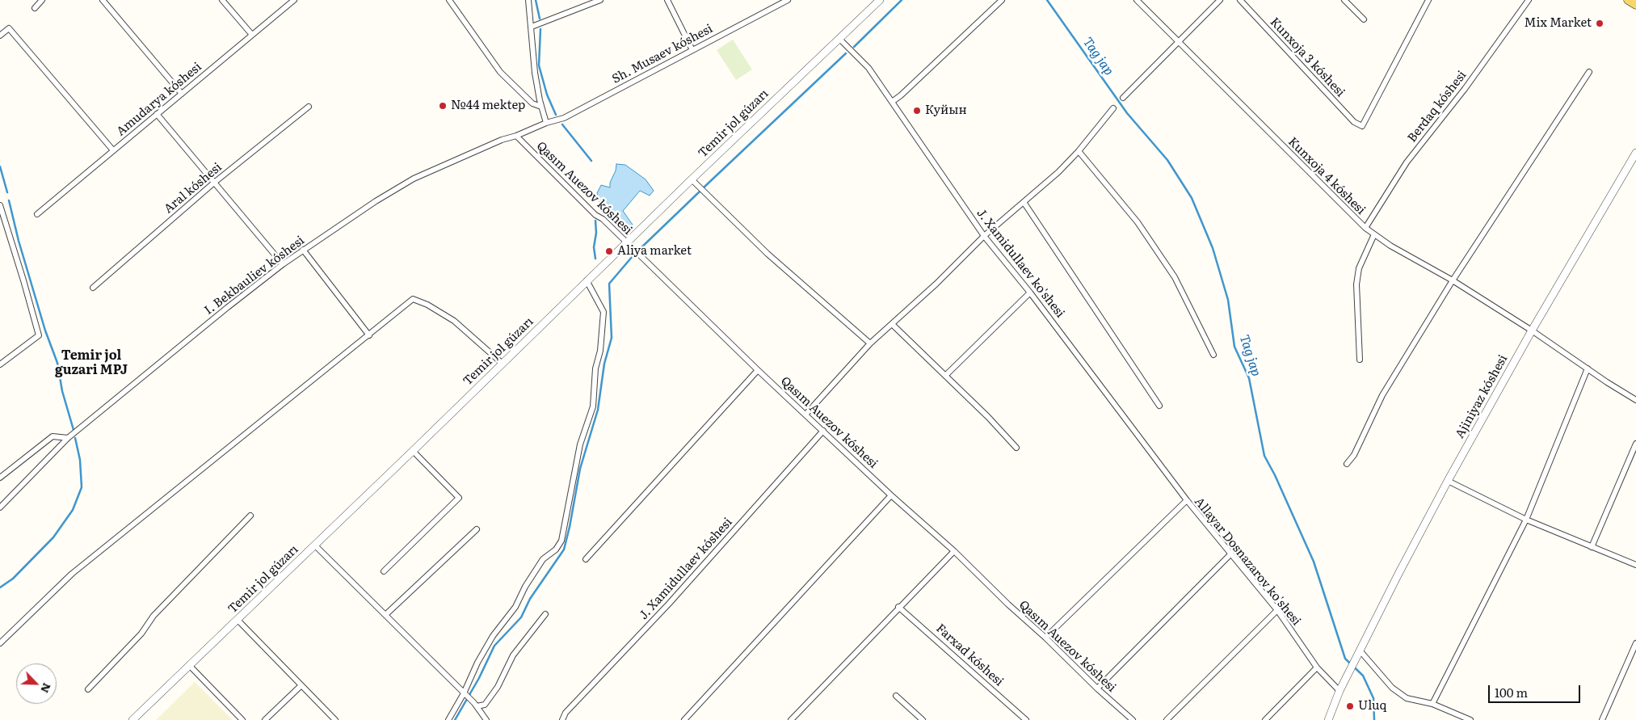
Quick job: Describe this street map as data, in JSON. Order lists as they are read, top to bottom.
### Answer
{
  "streets": {
    "street": [
      "Sh. Musaev kóshesi",
      "Kunxoja 3 kóshesi",
      "Amudarya kóshesi",
      "Berdaq kóshesi",
      "Temir jol gúzarı",
      "Kunxoja 4 kóshesi",
      "Aral kóshesi",
      "Qasım Auezov kóshesi",
      "J. Xamidullaev ko'shesi",
      "I. Bekbauliev kóshesi",
      "Ajiniyaz kóshesi",
      "Allayar Dosnazarov ko'shesi",
      "J. Xamidullaev kóshesi",
      "Farxad kóshesi"
    ]
  },
  "crossings": [
    ["Sh. Musaev kóshesi", "I. Bekbauliev kóshesi"],
    ["Berdaq kóshesi", "Kunxoja 4 kóshesi"],
    ["Temir jol gúzarı", "Qasım Auezov kóshesi"],
    ["Temir jol gúzarı", "J. Xamidullaev ko'shesi"],
    ["Kunxoja 4 kóshesi", "Ajiniyaz kóshesi"],
    ["Qasım Auezov kóshesi", "I. Bekbauliev kóshesi"],
    ["Qasım Auezov kóshesi", "Allayar Dosnazarov ko'shesi"],
    ["Qasım Auezov kóshesi", "J. Xamidullaev kóshesi"],
    ["J. Xamidullaev ko'shesi", "Allayar Dosnazarov ko'shesi"],
    ["Ajiniyaz kóshesi", "Allayar Dosnazarov ko'shesi"]
  ],
  "districts": ["Temir jol guzari MPJ"],
  "water": ["Tag jap"],
  "places": [
    "Mix Market",
    "№44 mektep",
    "Куйын",
    "Aliya market",
    "Uluq"
  ],
  "scale_bar": "100 m",
  "north": "bottom right"
}
